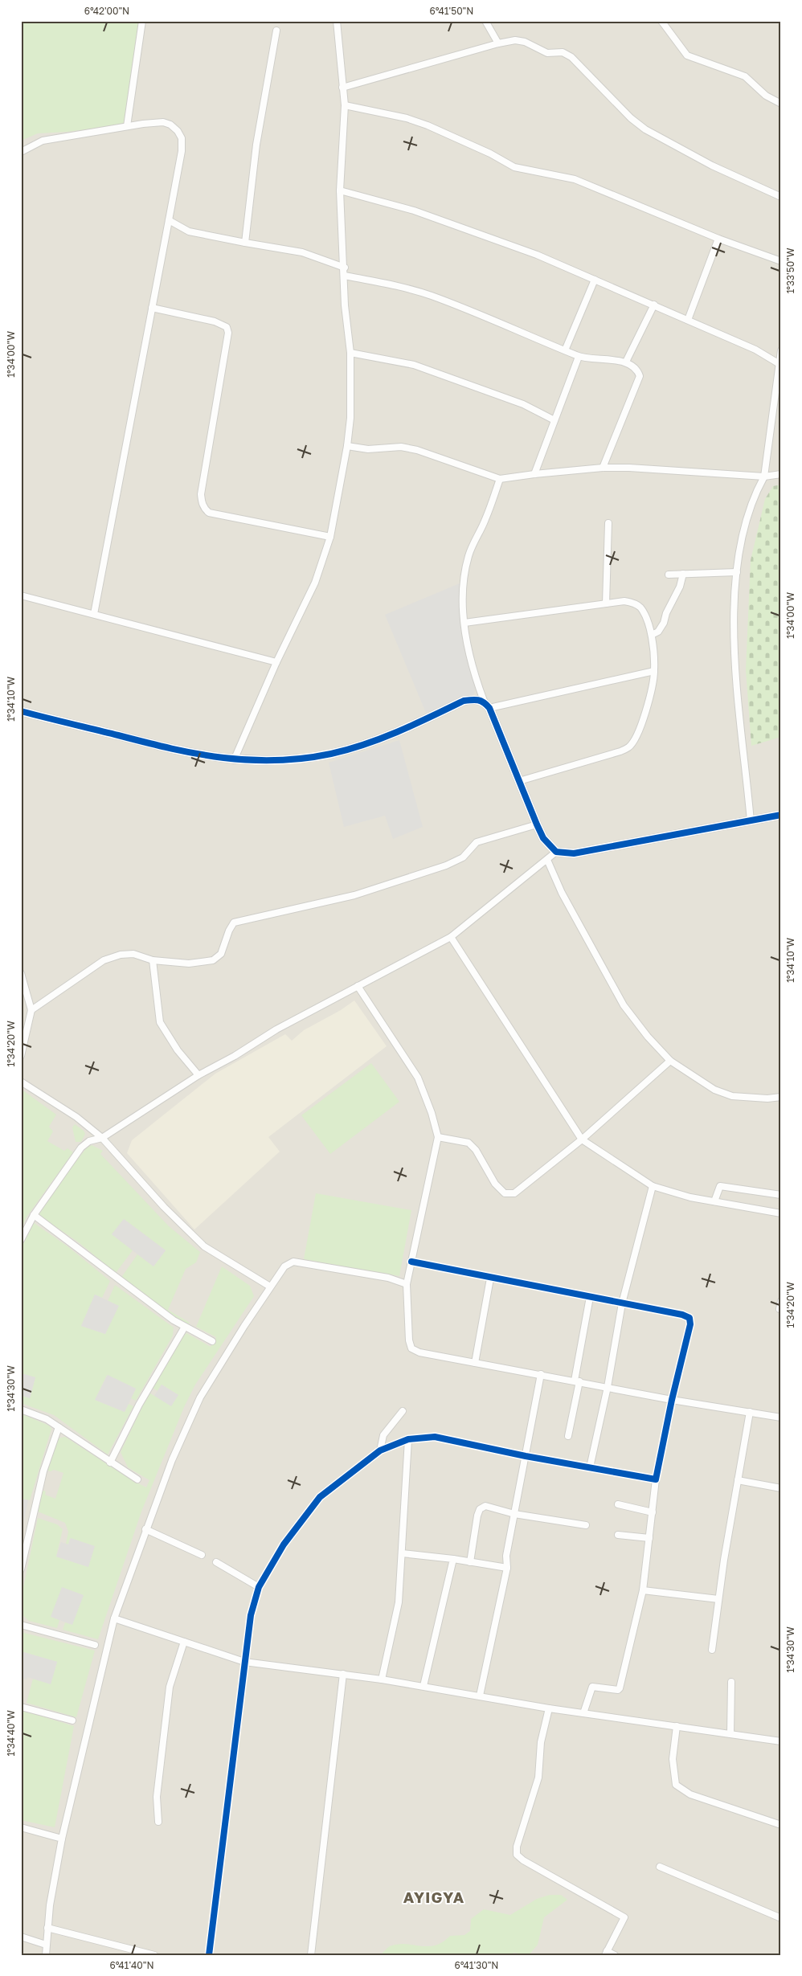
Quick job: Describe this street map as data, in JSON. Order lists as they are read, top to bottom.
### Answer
{
  "districts": ["AYIGYA"],
  "coordinates": [
    "6°42'00\"N",
    "6°41'50\"N",
    "1°33'50\"W",
    "1°34'00\"W",
    "1°34'10\"W",
    "1°34'20\"W",
    "1°34'30\"W",
    "1°34'40\"W",
    "6°41'40\"N",
    "6°41'30\"N"
  ]
}
